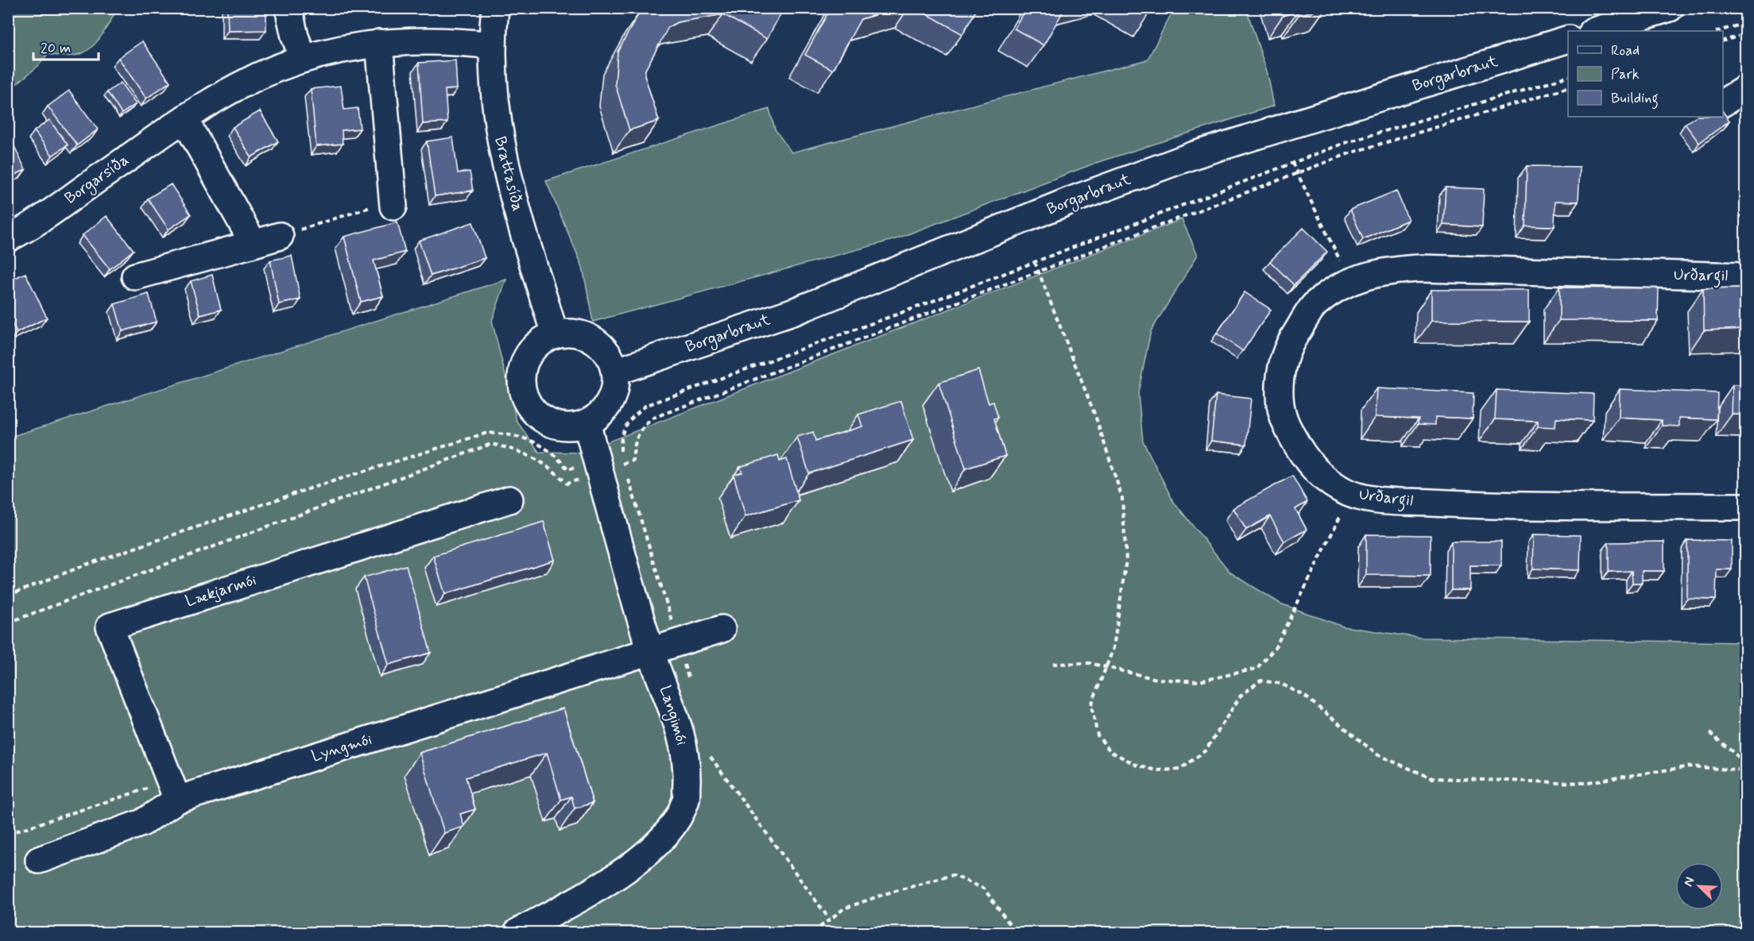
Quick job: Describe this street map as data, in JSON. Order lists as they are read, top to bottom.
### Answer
{
  "streets": {
    "street": [
      "Borgarbraut",
      "Brattasíða",
      "Borgarsíða",
      "Urðargil",
      "Lækjarmói",
      "Langimói",
      "Lyngmói"
    ]
  },
  "crossings": [
    ["Borgarbraut", "Brattasíða"],
    ["Borgarbraut", "Langimói"],
    ["Brattasíða", "Borgarsíða"],
    ["Brattasíða", "Langimói"],
    ["Lækjarmói", "Lyngmói"],
    ["Langimói", "Lyngmói"]
  ],
  "legend": ["Road", "Park", "Building"],
  "scale_bar": "20 m",
  "north": "top left"
}
